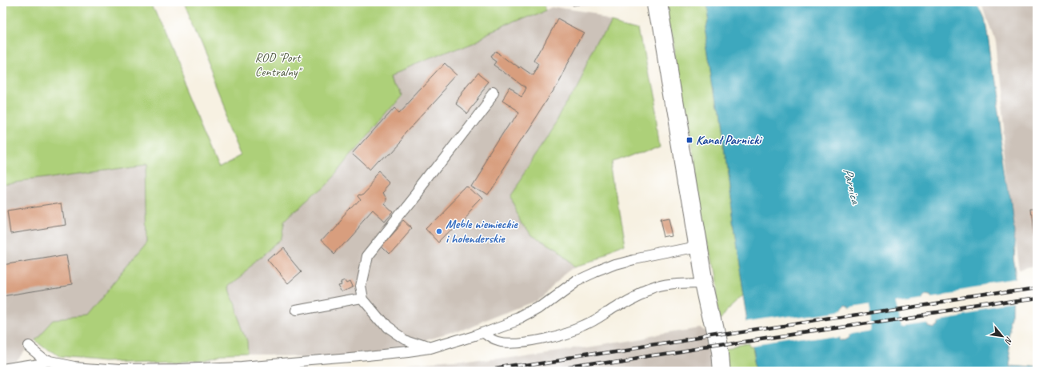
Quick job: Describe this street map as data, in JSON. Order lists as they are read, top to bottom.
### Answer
{
  "water": ["Parnica"],
  "parks": ["ROD \"Port Centralny\""],
  "places": {
    "transit": ["Kanał Parnicki"],
    "other": ["Meble niemieckie i holenderskie"]
  },
  "north": "bottom right"
}
